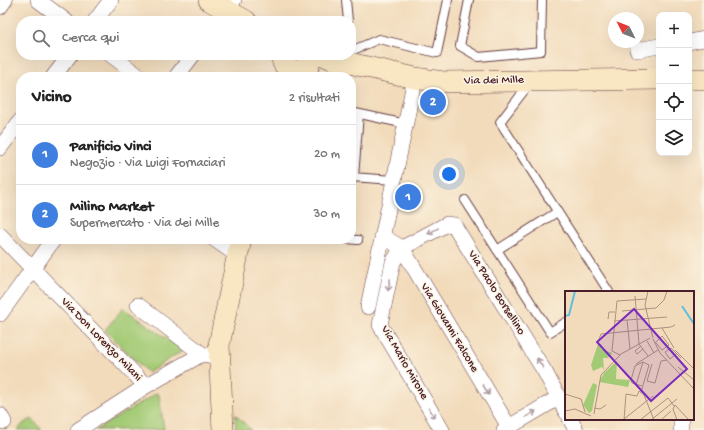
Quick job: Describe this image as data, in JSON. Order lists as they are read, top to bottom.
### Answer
{
  "streets": {
    "main road": ["Via dei Mille"],
    "street": [
      "Via Paolo Borsellino",
      "Via Giovanni Falcone",
      "Via Don Lorenzo Milani",
      "Via Mario Mirone"
    ]
  },
  "crossings": [
    ["Via Paolo Borsellino", "Via Giovanni Falcone"],
    ["Via Paolo Borsellino", "Via Mario Mirone"],
    ["Via Giovanni Falcone", "Via Mario Mirone"]
  ],
  "one_way": ["Via Paolo Borsellino", "Via Giovanni Falcone"],
  "north": "top left",
  "page": {
    "map_buttons": ["+", "−"],
    "search": "Cerca qui",
    "heading": ["Vicino", "2 risultati"],
    "pins": ["2", "1"],
    "list": [
      {
        "mark": "1",
        "name": "Panificio Vinci",
        "note": "Negozio · Via Luigi Fornaciari",
        "value": "20 m"
      },
      {
        "mark": "2",
        "name": "Milino Market",
        "note": "Supermercato · Via dei Mille",
        "value": "30 m"
      }
    ]
  }
}
